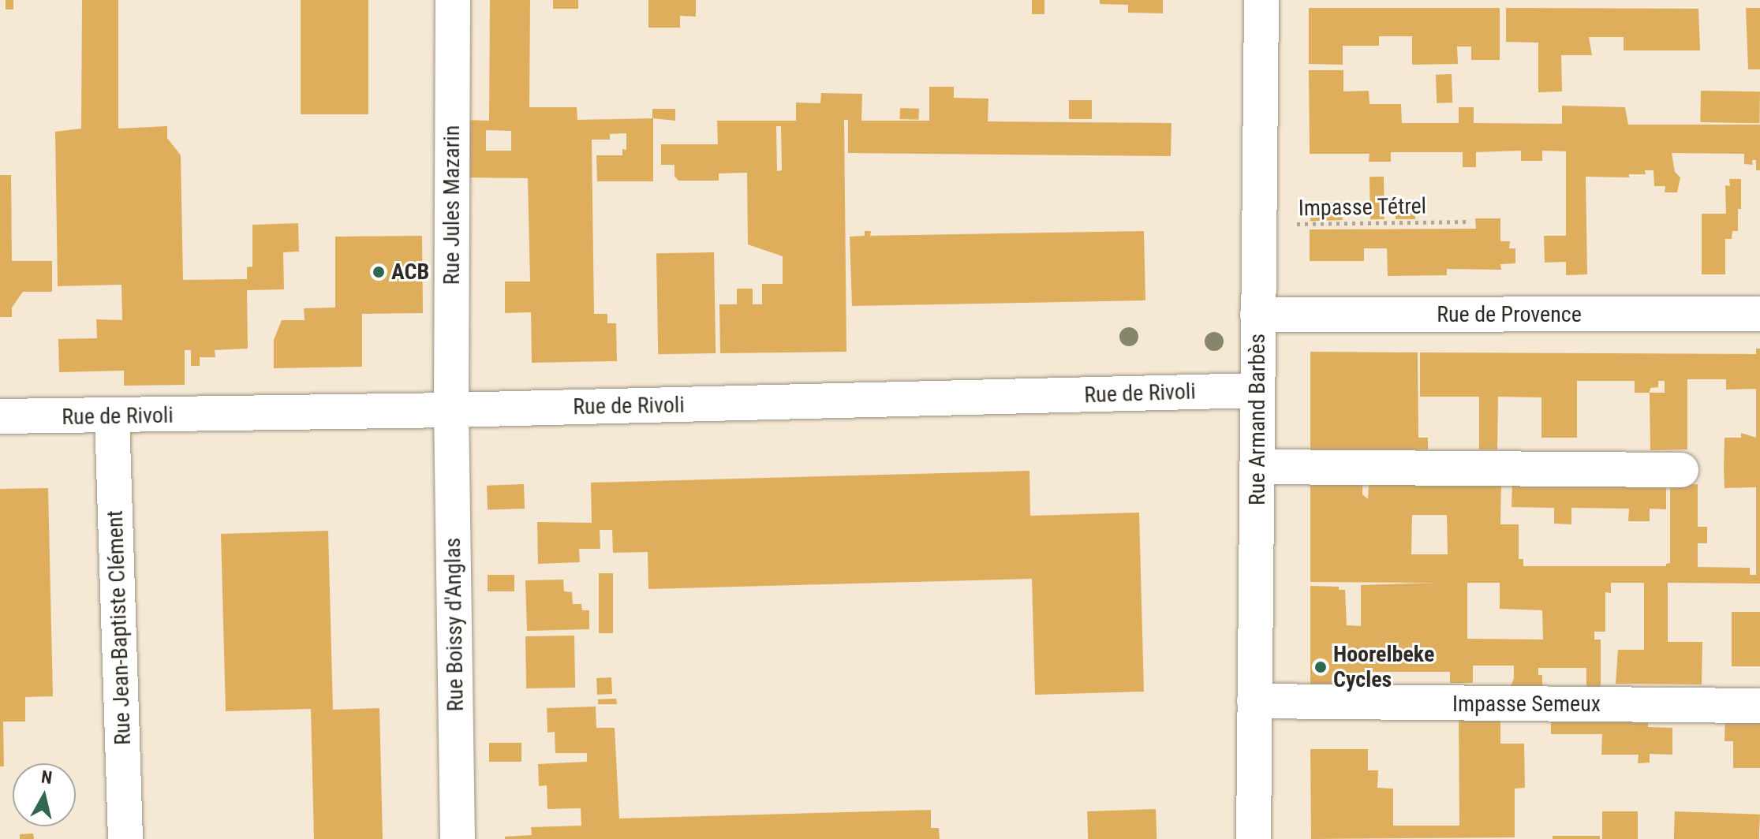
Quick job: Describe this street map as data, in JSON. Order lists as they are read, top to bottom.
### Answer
{
  "streets": {
    "street": [
      "Rue Jules Mazarin",
      "Rue de Provence",
      "Rue de Rivoli",
      "Rue Armand Barbès",
      "Rue Boissy d'Anglas",
      "Rue Jean-Baptiste Clément",
      "Impasse Semeux"
    ],
    "path": ["Impasse Tétrel"]
  },
  "crossings": [
    ["Rue Jules Mazarin", "Rue de Rivoli"],
    ["Rue Jules Mazarin", "Rue Boissy d'Anglas"],
    ["Impasse Tétrel", "Rue Armand Barbès"],
    ["Rue de Provence", "Rue Armand Barbès"],
    ["Rue de Rivoli", "Rue Armand Barbès"],
    ["Rue de Rivoli", "Rue Boissy d'Anglas"],
    ["Rue de Rivoli", "Rue Jean-Baptiste Clément"],
    ["Rue Armand Barbès", "Impasse Semeux"]
  ],
  "places": ["ACB", "Hoorelbeke Cycles"],
  "north": "top"
}
